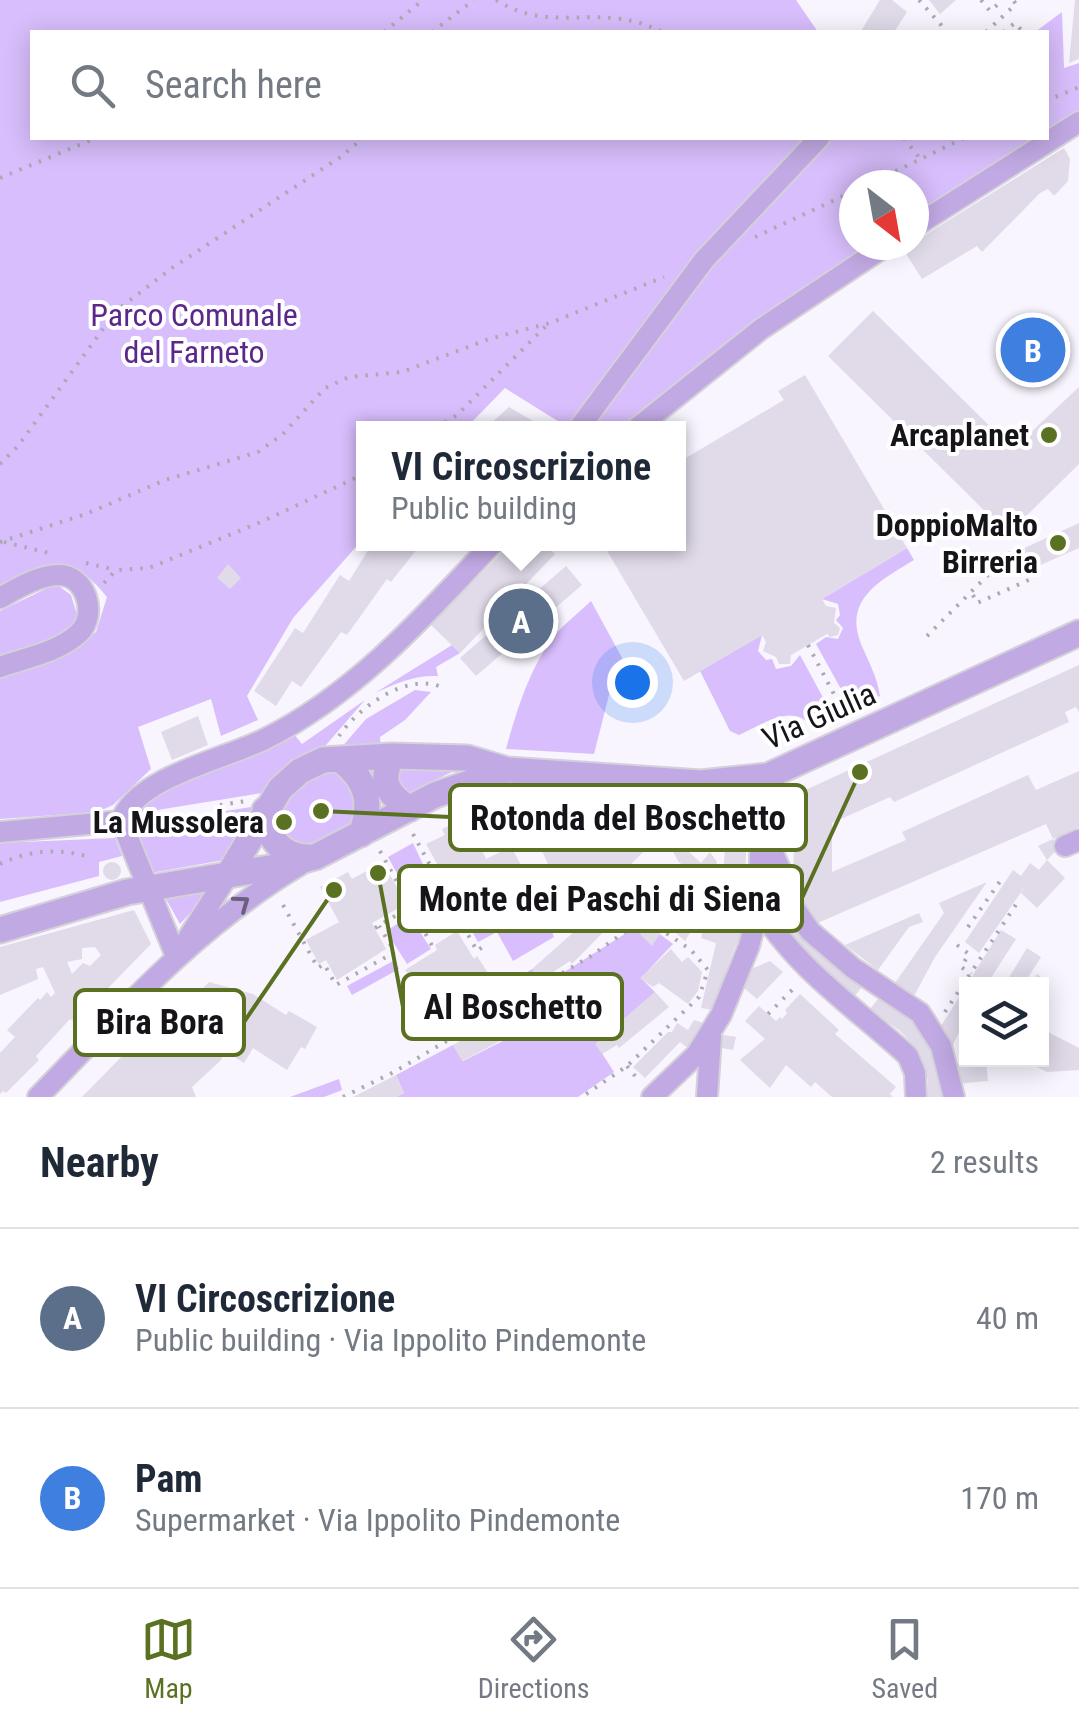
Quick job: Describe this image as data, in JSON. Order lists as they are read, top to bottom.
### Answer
{
  "streets": {
    "street": ["Via Giulia"]
  },
  "parks": ["Parco Comunale del Farneto"],
  "places": [
    "Arcaplanet",
    "DoppioMalto Birreria",
    "Monte dei Paschi di Siena",
    "Rotonda del Boschetto",
    "La Mussolera",
    "Al Boschetto",
    "Bira Bora"
  ],
  "north": "bottom right",
  "page": {
    "search": "Search here",
    "pins": ["B", "A"],
    "popup": ["VI Circoscrizione", "Public building"],
    "heading": ["Nearby", "2 results"],
    "list": [
      {
        "mark": "A",
        "name": "VI Circoscrizione",
        "note": "Public building · Via Ippolito Pindemonte",
        "value": "40 m"
      },
      {
        "mark": "B",
        "name": "Pam",
        "note": "Supermarket · Via Ippolito Pindemonte",
        "value": "170 m"
      }
    ],
    "nav": ["Map", "Directions", "Saved"]
  }
}
